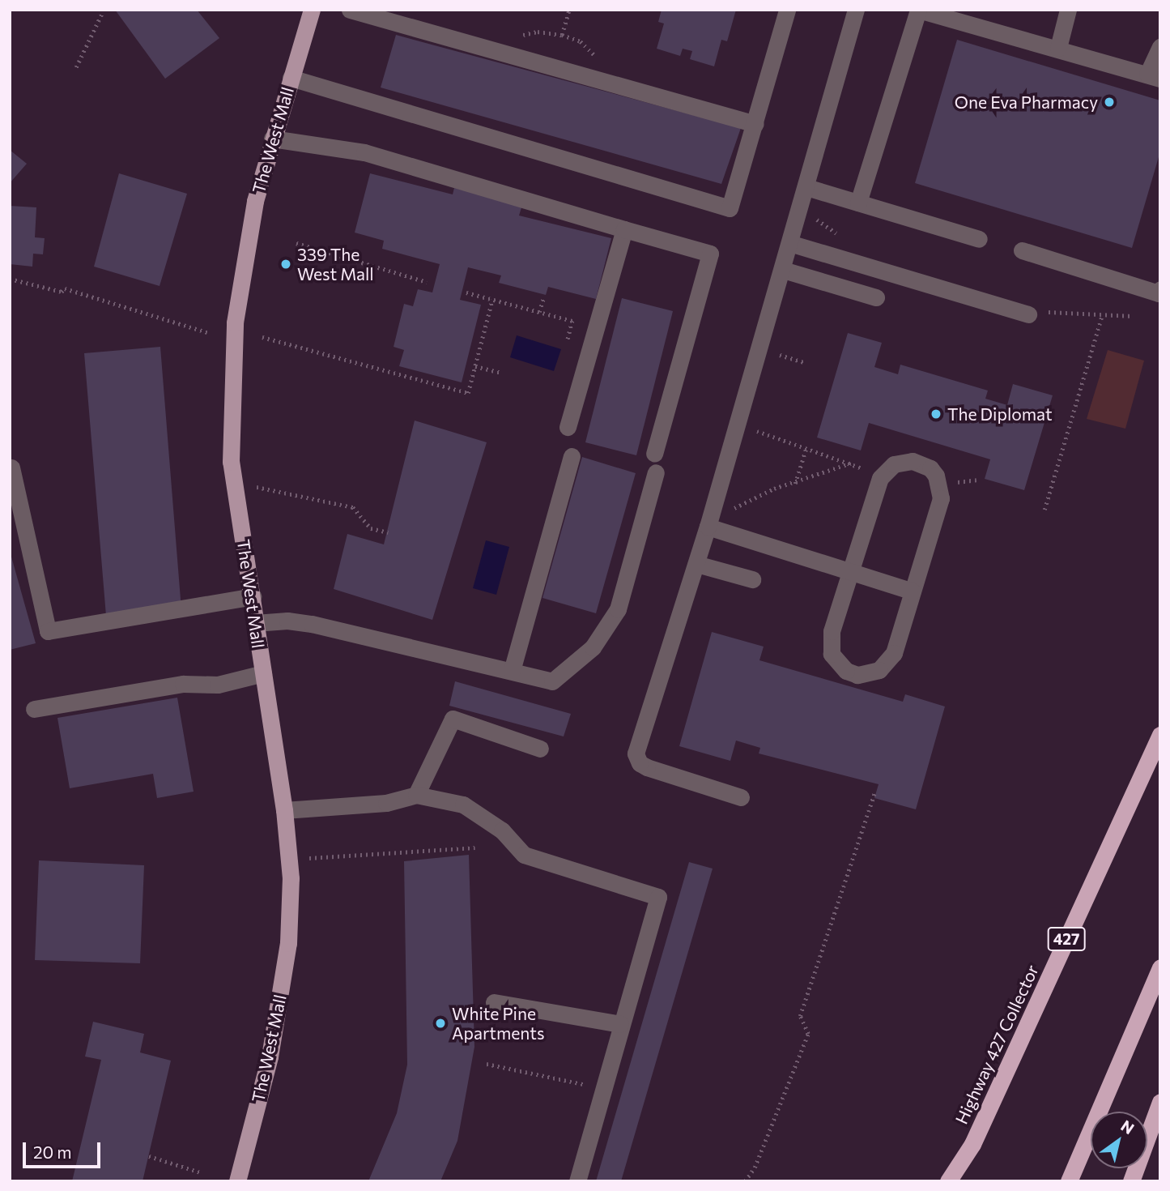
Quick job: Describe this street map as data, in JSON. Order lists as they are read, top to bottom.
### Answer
{
  "streets": {
    "highway": ["427", "Highway 427 Collector"],
    "main road": ["The West Mall"]
  },
  "places": [
    "One Eva Pharmacy",
    "339 The West Mall",
    "The Diplomat",
    "White Pine Apartments"
  ],
  "scale_bar": "20 m",
  "north": "top right"
}
